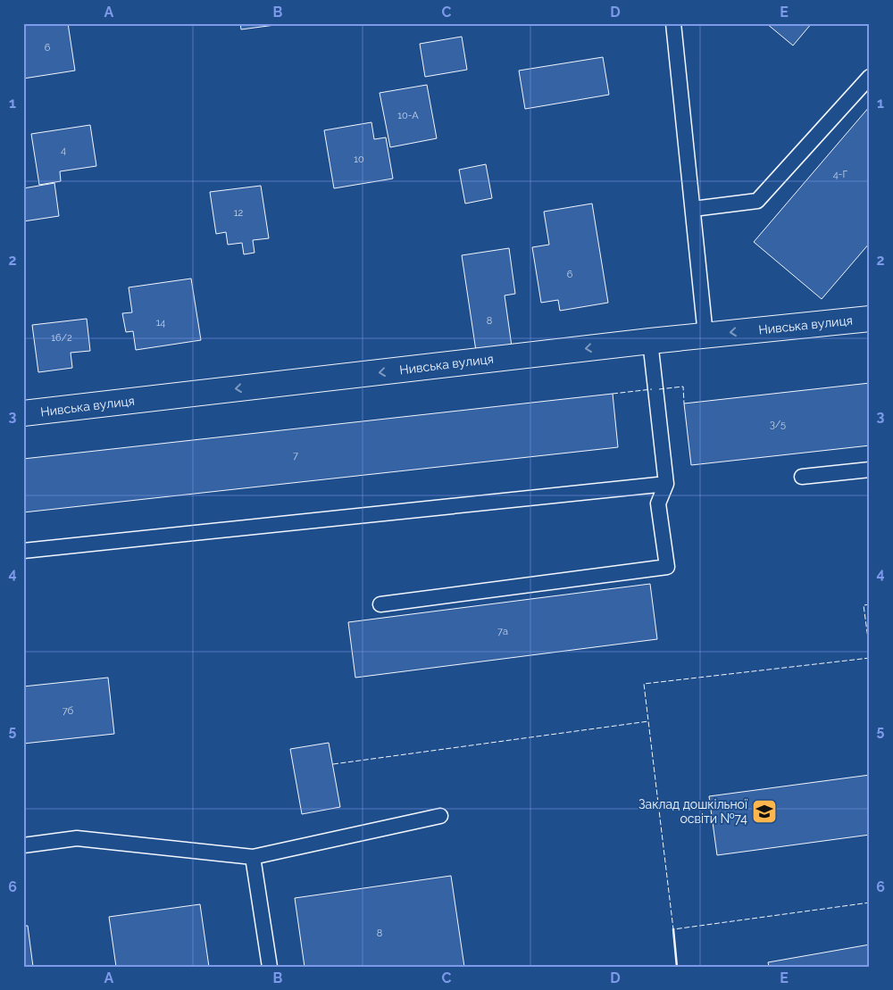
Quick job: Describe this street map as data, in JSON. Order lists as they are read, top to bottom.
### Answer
{
  "streets": {
    "street": ["Нивська вулиця"]
  },
  "one_way": ["Нивська вулиця"],
  "places": {
    "school or university": ["Заклад дошкільної освіти №74"]
  },
  "house_numbers": [
    "6",
    "10-А",
    "4",
    "10",
    "4-Г",
    "12",
    "6",
    "8",
    "14",
    "16/2",
    "3/5",
    "7",
    "7а",
    "7б",
    "8"
  ],
  "grid": {
    "columns": [
      "A",
      "B",
      "C",
      "D",
      "E"
    ],
    "rows": [
      "1",
      "2",
      "3",
      "4",
      "5",
      "6"
    ]
  }
}
